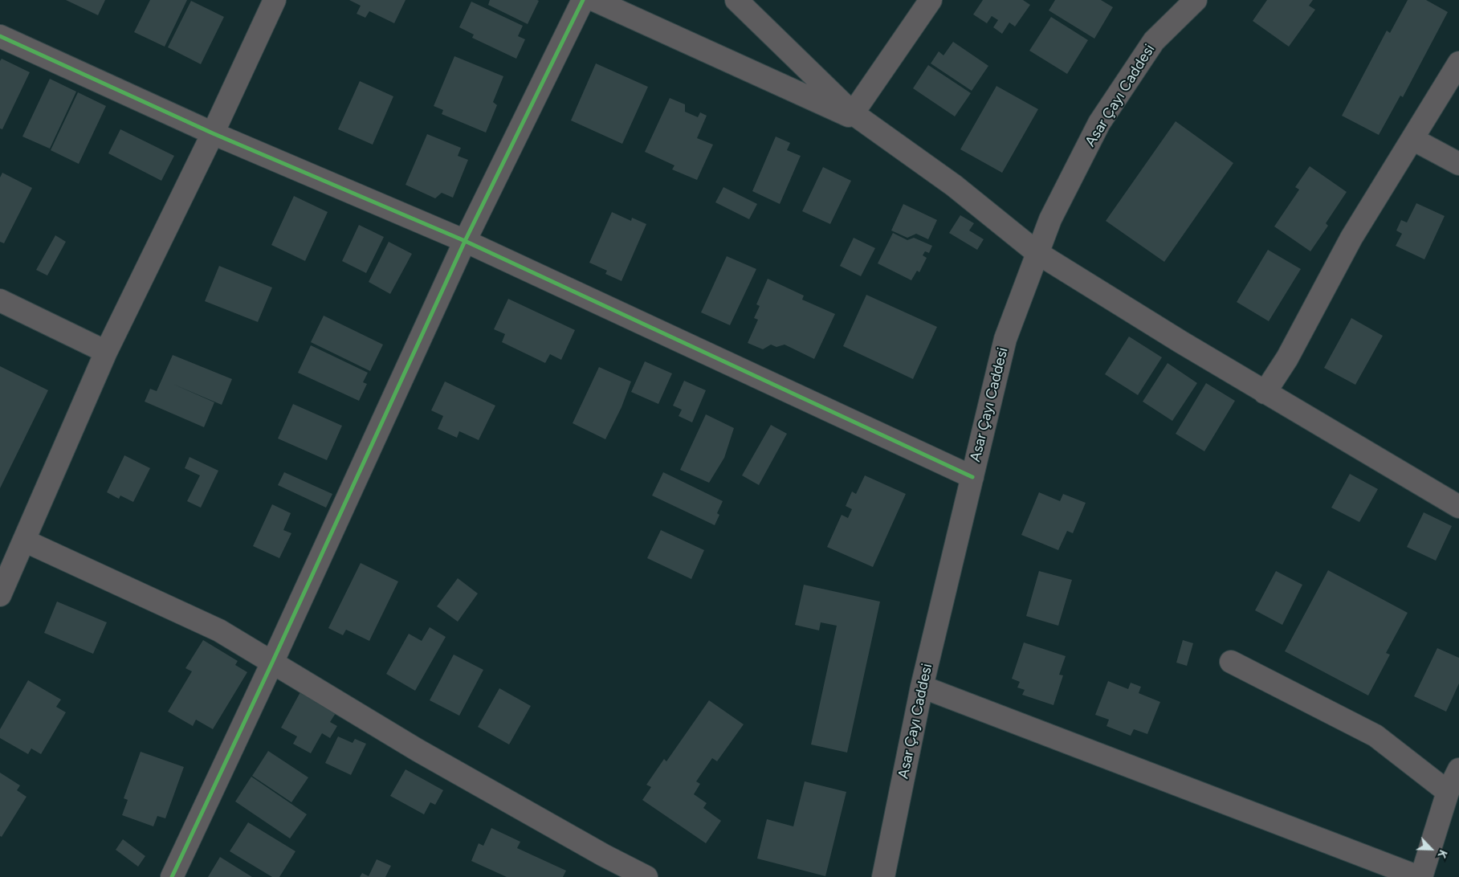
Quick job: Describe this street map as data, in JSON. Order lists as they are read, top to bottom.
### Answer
{
  "streets": {
    "street": ["Asar Çayı Caddesi"]
  },
  "north": "bottom right"
}
